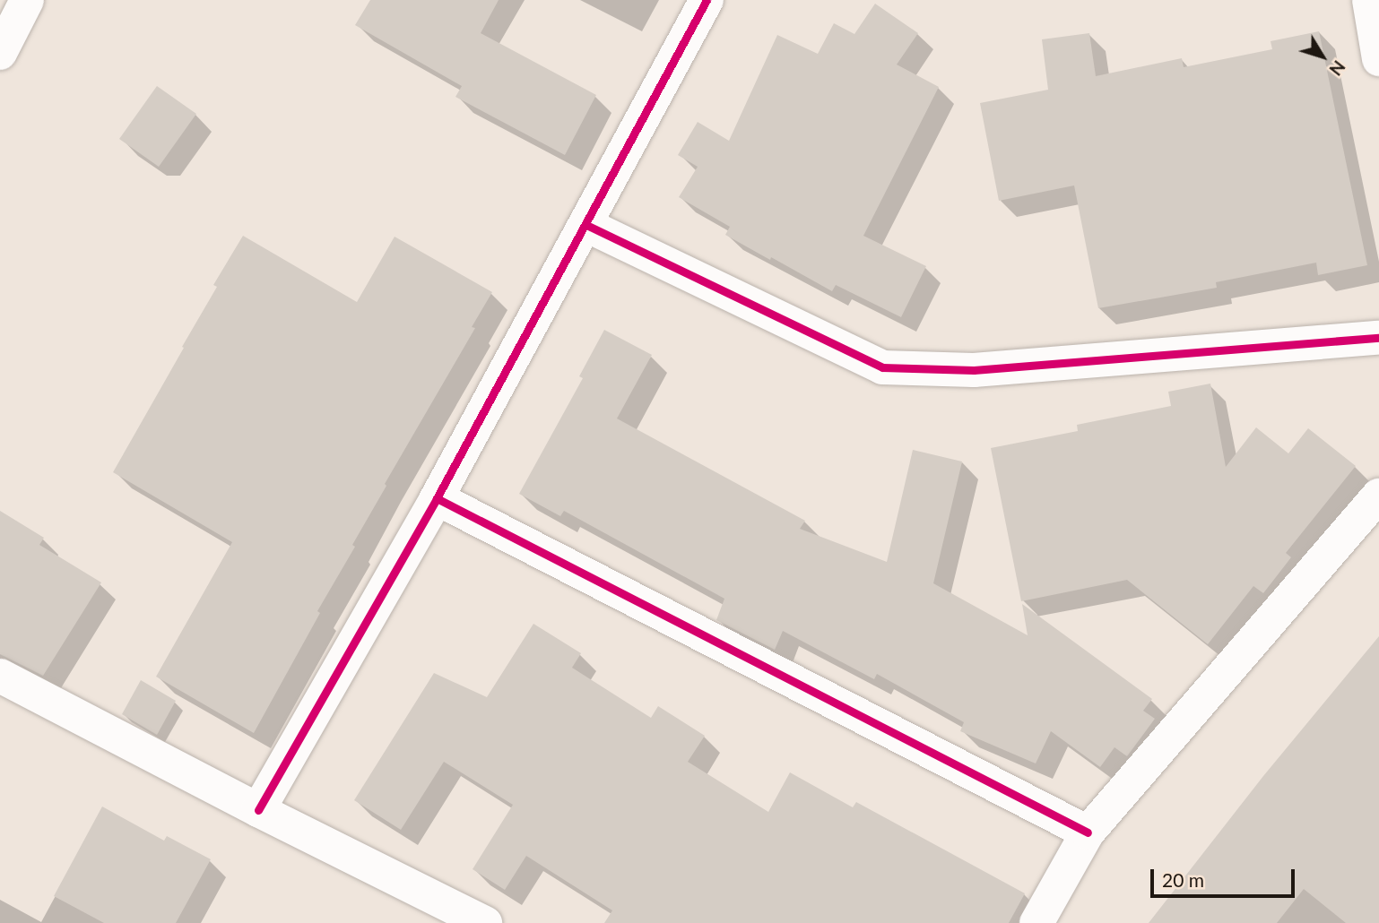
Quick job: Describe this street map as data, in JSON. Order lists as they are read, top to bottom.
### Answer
{
  "scale_bar": "20 m",
  "north": "bottom right"
}
